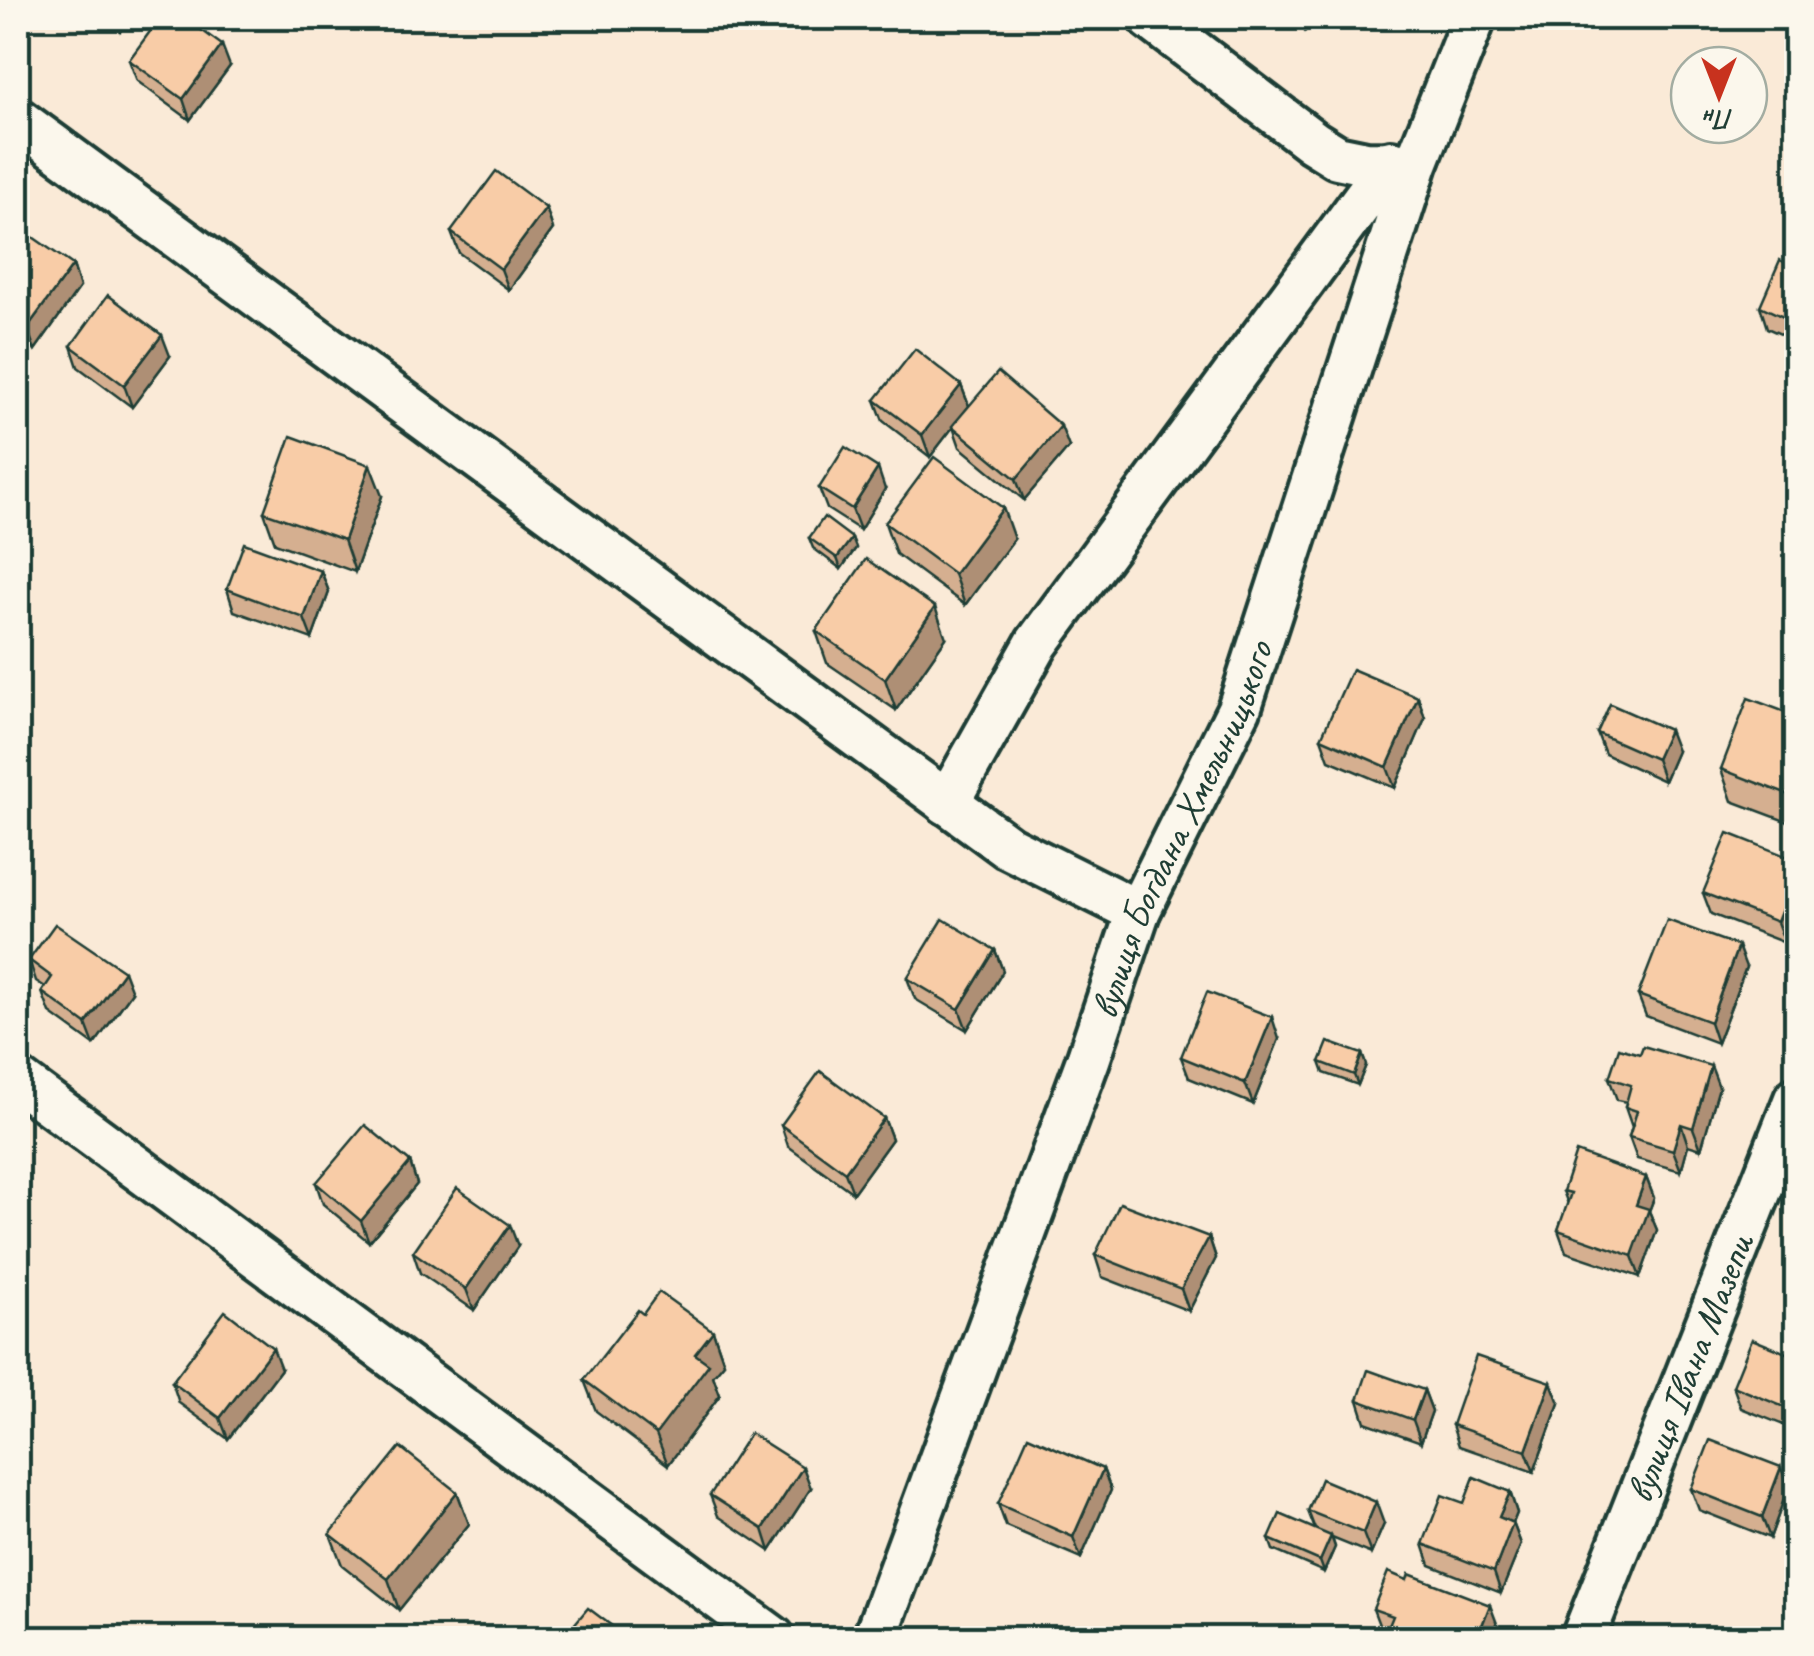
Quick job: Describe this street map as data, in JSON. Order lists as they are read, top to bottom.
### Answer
{
  "streets": {
    "street": ["вулиця Богдана Хмельницького", "вулиця Івана Мазепи"]
  },
  "north": "bottom"
}
